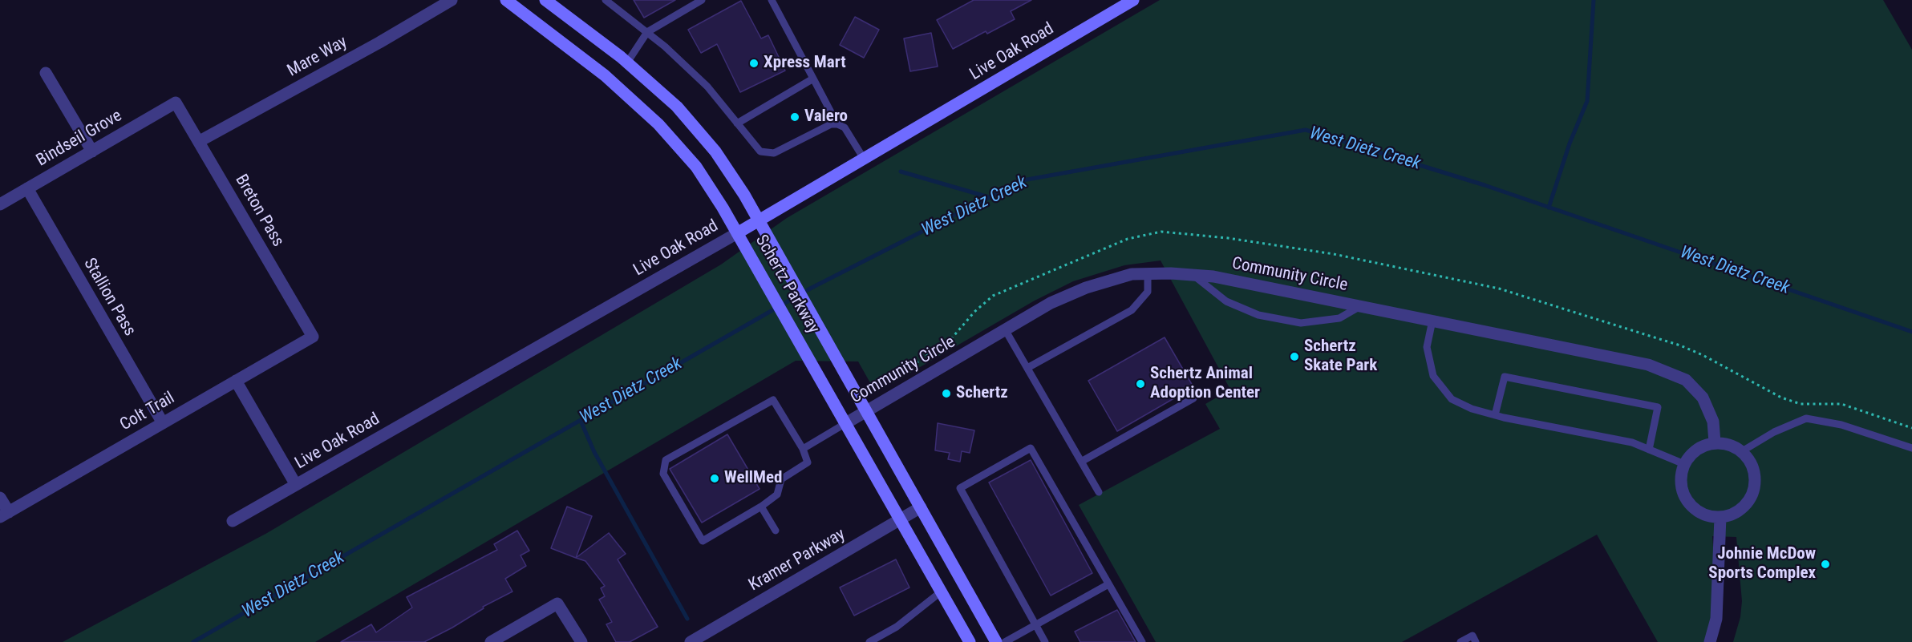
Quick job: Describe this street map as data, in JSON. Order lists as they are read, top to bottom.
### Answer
{
  "streets": {
    "main road": ["Live Oak Road", "Schertz Parkway"],
    "street": [
      "Mare Way",
      "Bindseil Grove",
      "Breton Pass",
      "Community Circle",
      "Stallion Pass",
      "Colt Trail",
      "Kramer Parkway"
    ]
  },
  "crossings": [
    ["Live Oak Road", "Schertz Parkway"],
    ["Mare Way", "Breton Pass"],
    ["Bindseil Grove", "Breton Pass"],
    ["Bindseil Grove", "Stallion Pass"],
    ["Breton Pass", "Colt Trail"],
    ["Community Circle", "Schertz Parkway"],
    ["Schertz Parkway", "Kramer Parkway"],
    ["Stallion Pass", "Colt Trail"]
  ],
  "water": ["West Dietz Creek"],
  "places": [
    "Xpress Mart",
    "Valero",
    "Schertz Skate Park",
    "Schertz Animal Adoption Center",
    "Schertz",
    "WellMed",
    "Johnie McDow Sports Complex"
  ]
}
